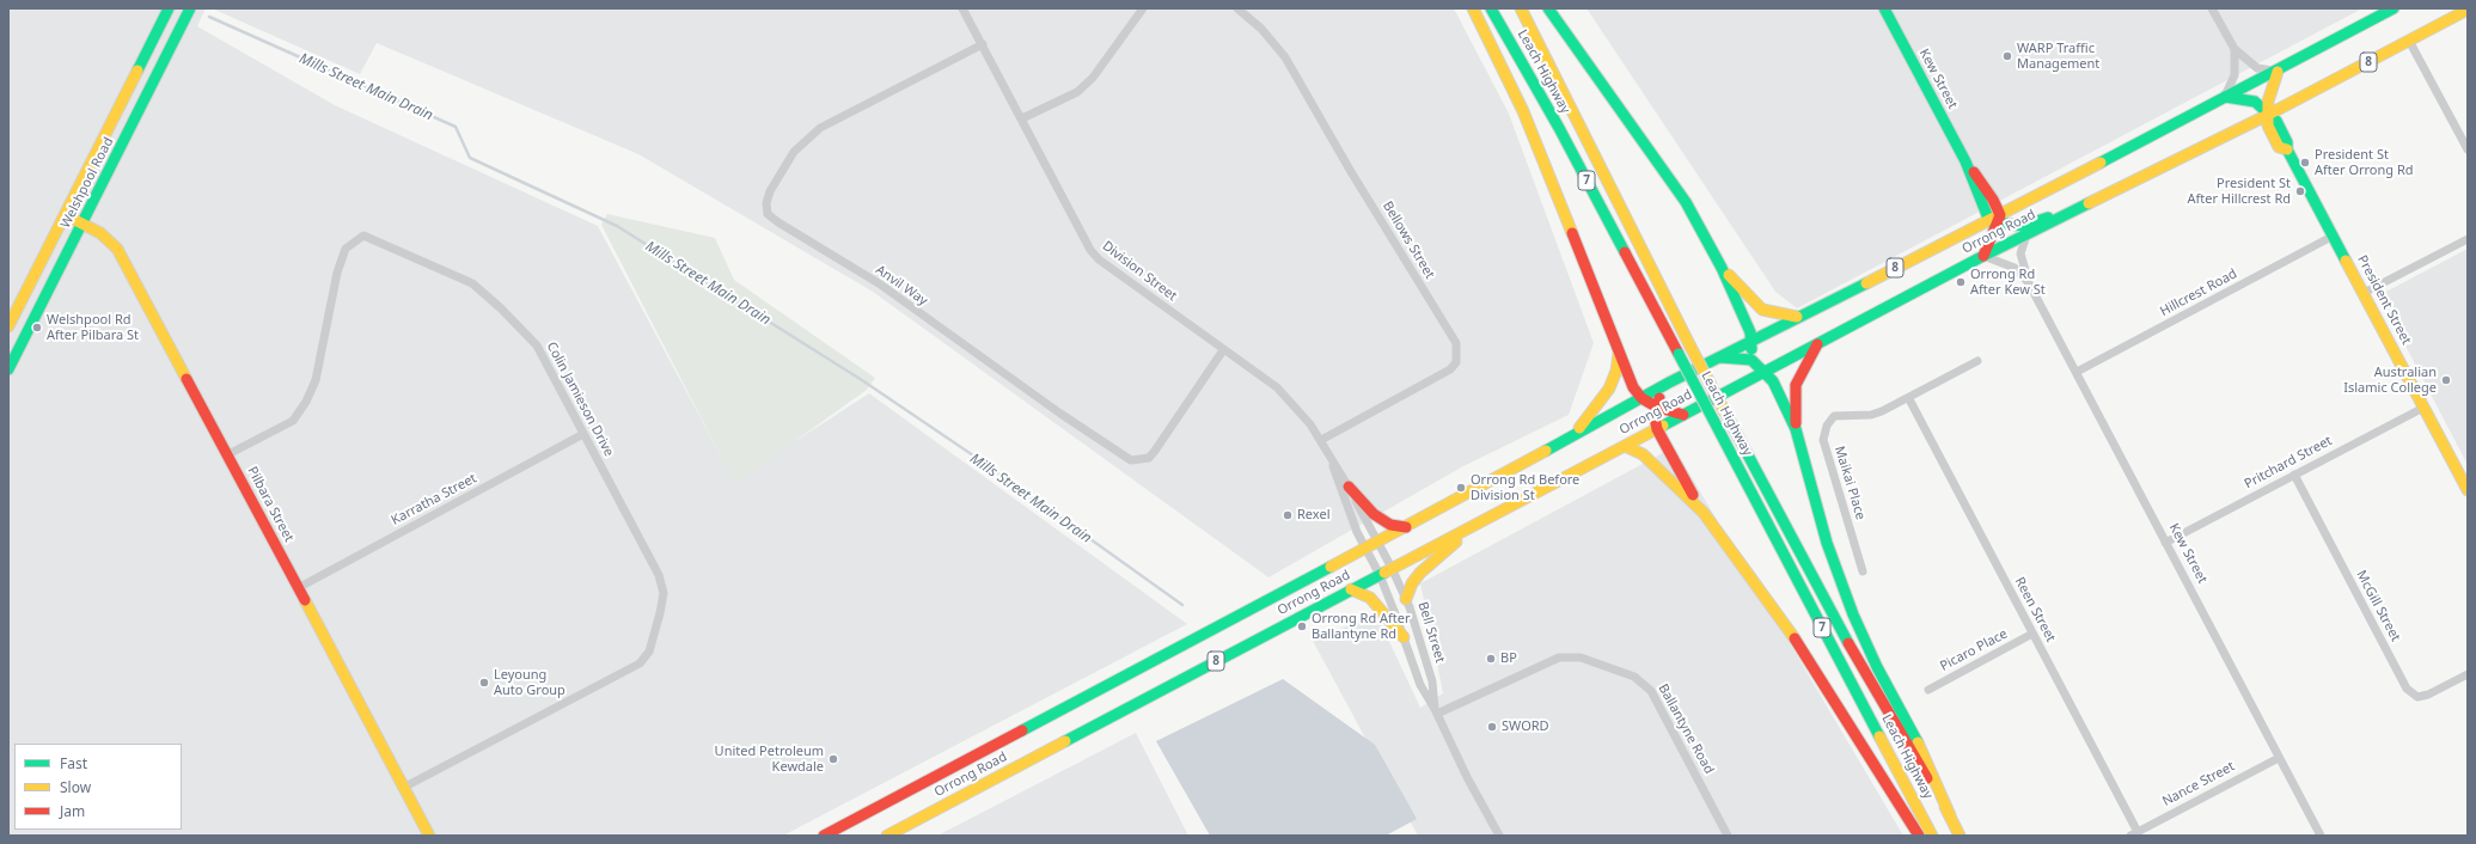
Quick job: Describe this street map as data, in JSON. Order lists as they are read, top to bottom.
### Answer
{
  "streets": {
    "main road": [
      "8",
      "Leach Highway",
      "Kew Street",
      "7",
      "Welshpool Road",
      "Orrong Road",
      "President Street",
      "Pilbara Street"
    ],
    "street": [
      "Bellows Street",
      "Division Street",
      "Anvil Way",
      "Hillcrest Road",
      "Colin Jamieson Drive",
      "Pritchard Street",
      "Maikai Place",
      "Karratha Street",
      "McGill Street",
      "Reen Street",
      "Bell Street",
      "Picaro Place",
      "Ballantyne Road",
      "Nance Street"
    ]
  },
  "crossings": [
    ["Kew Street", "Orrong Road"],
    ["Kew Street", "Hillcrest Road"],
    ["Kew Street", "Pritchard Street"],
    ["Kew Street", "Nance Street"],
    ["Welshpool Road", "Pilbara Street"],
    ["Orrong Road", "Division Street"],
    ["Orrong Road", "President Street"],
    ["Orrong Road", "Bell Street"],
    ["Bellows Street", "Division Street"],
    ["Division Street", "Anvil Way"],
    ["Division Street", "Bell Street"],
    ["Hillcrest Road", "President Street"],
    ["President Street", "Pritchard Street"],
    ["Colin Jamieson Drive", "Karratha Street"],
    ["Colin Jamieson Drive", "Pilbara Street"],
    ["Pritchard Street", "McGill Street"],
    ["Maikai Place", "Reen Street"],
    ["Karratha Street", "Pilbara Street"],
    ["Reen Street", "Picaro Place"],
    ["Reen Street", "Nance Street"],
    ["Bell Street", "Ballantyne Road"]
  ],
  "water": ["Mills Street Main Drain"],
  "places": [
    "WARP Traffic Management",
    "President St After Orrong Rd",
    "President St After Hillcrest Rd",
    "Orrong Rd After Kew St",
    "Welshpool Rd After Pilbara St",
    "Australian Islamic College",
    "Orrong Rd Before Division St",
    "Rexel",
    "Orrong Rd After Ballantyne Rd",
    "BP",
    "Leyoung Auto Group",
    "SWORD",
    "United Petroleum Kewdale"
  ],
  "legend": ["Fast", "Slow", "Jam"]
}
